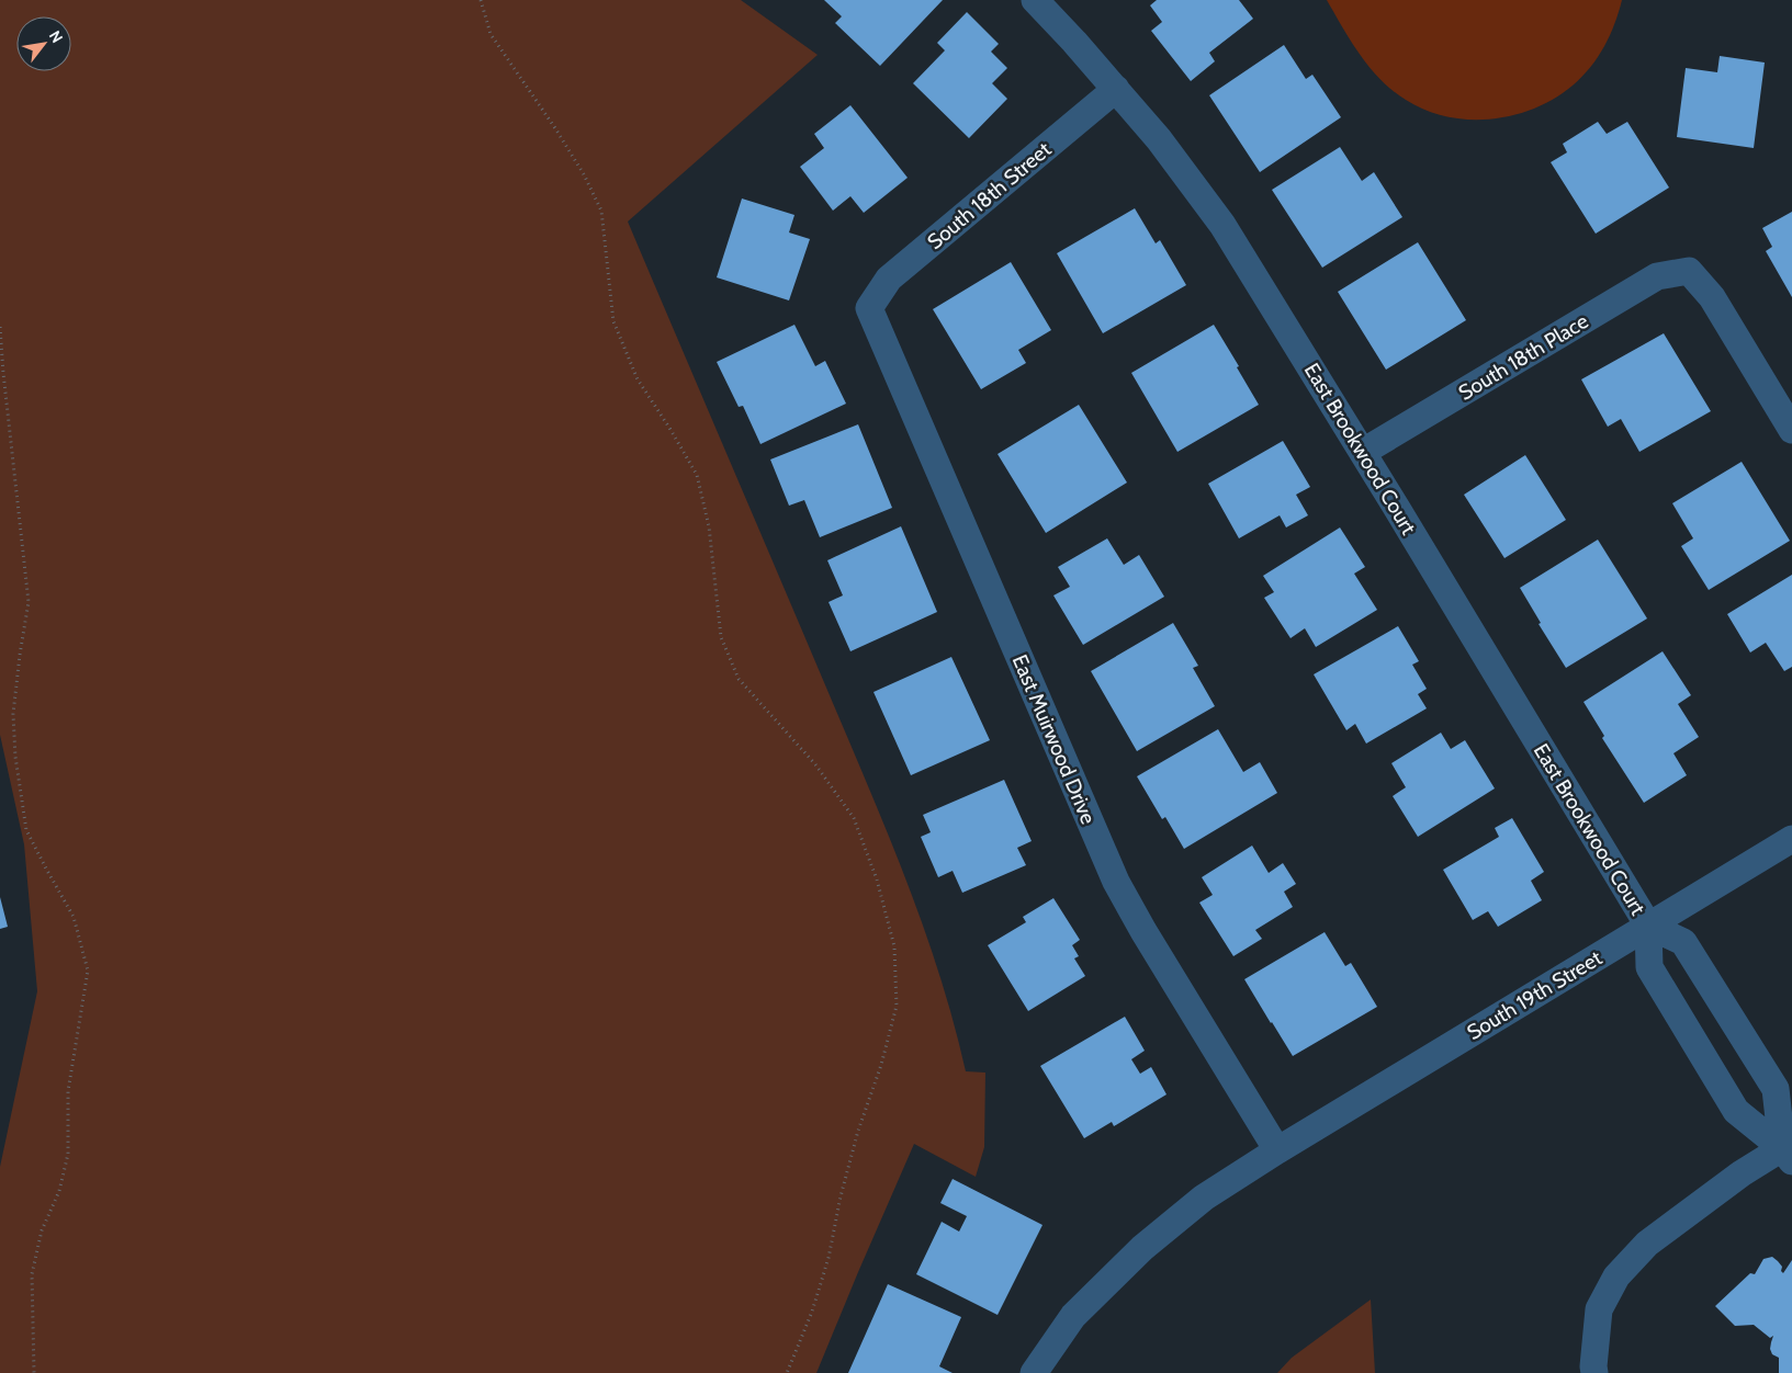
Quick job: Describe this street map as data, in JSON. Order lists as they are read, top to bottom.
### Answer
{
  "streets": {
    "street": [
      "South 18th Street",
      "South 18th Place",
      "East Brookwood Court",
      "East Muirwood Drive",
      "South 19th Street"
    ]
  },
  "crossings": [
    ["South 18th Street", "East Brookwood Court"],
    ["South 18th Street", "East Muirwood Drive"],
    ["South 18th Place", "East Brookwood Court"],
    ["East Brookwood Court", "South 19th Street"],
    ["East Muirwood Drive", "South 19th Street"]
  ],
  "north": "top right"
}
